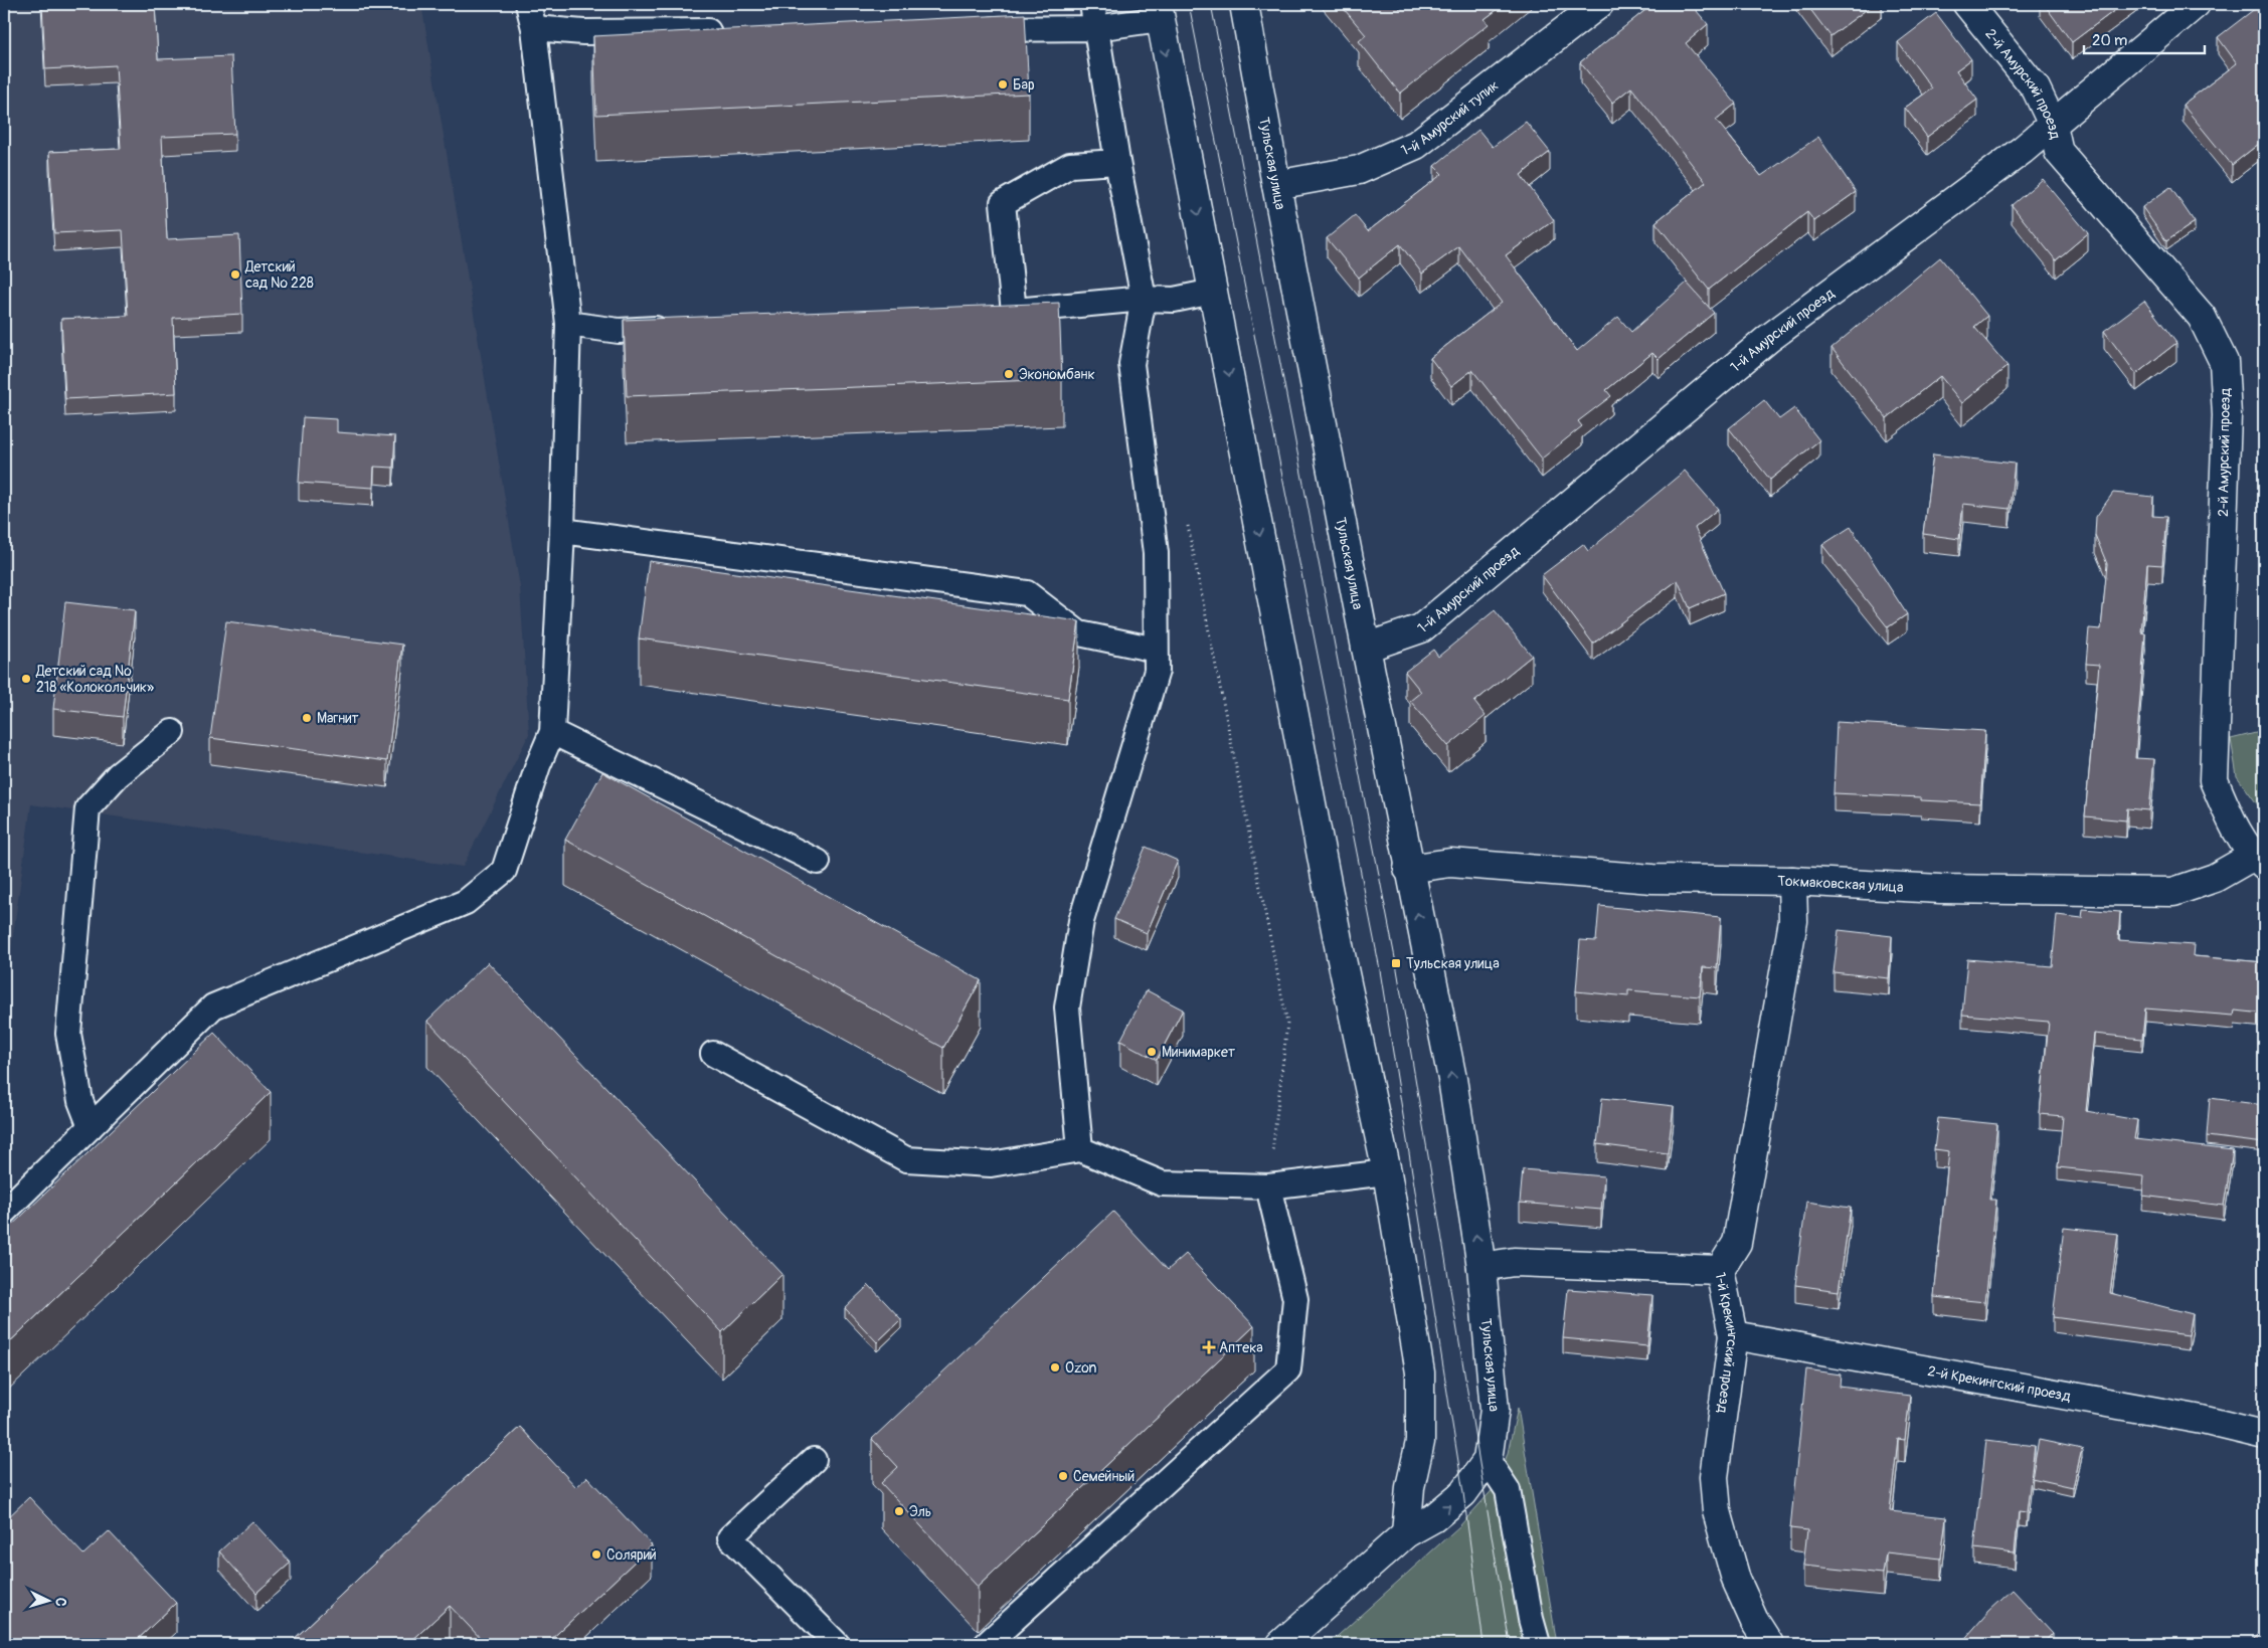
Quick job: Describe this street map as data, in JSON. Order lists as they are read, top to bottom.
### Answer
{
  "streets": {
    "street": [
      "2-й Амурский проезд",
      "1-й Амурский тупик",
      "Тульская улица",
      "1-й Амурский проезд",
      "Токмаковская улица",
      "1-й Крекингский проезд",
      "2-й Крекингский проезд"
    ]
  },
  "crossings": [
    ["2-й Амурский проезд", "1-й Амурский проезд"],
    ["2-й Амурский проезд", "Токмаковская улица"],
    ["1-й Амурский тупик", "Тульская улица"],
    ["Тульская улица", "1-й Амурский проезд"],
    ["Тульская улица", "Токмаковская улица"],
    ["Тульская улица", "1-й Крекингский проезд"],
    ["1-й Крекингский проезд", "2-й Крекингский проезд"]
  ],
  "places": {
    "other": [
      "Бар",
      "Детский сад № 228",
      "Экономбанк",
      "Детский сад № 218 «Колокольчик»",
      "Магнит",
      "Минимаркет",
      "Ozon",
      "Семейный",
      "Эль",
      "Солярий"
    ],
    "transit": ["Тульская улица"],
    "health": ["Аптека"]
  },
  "scale_bar": "20 m",
  "north": "right"
}
